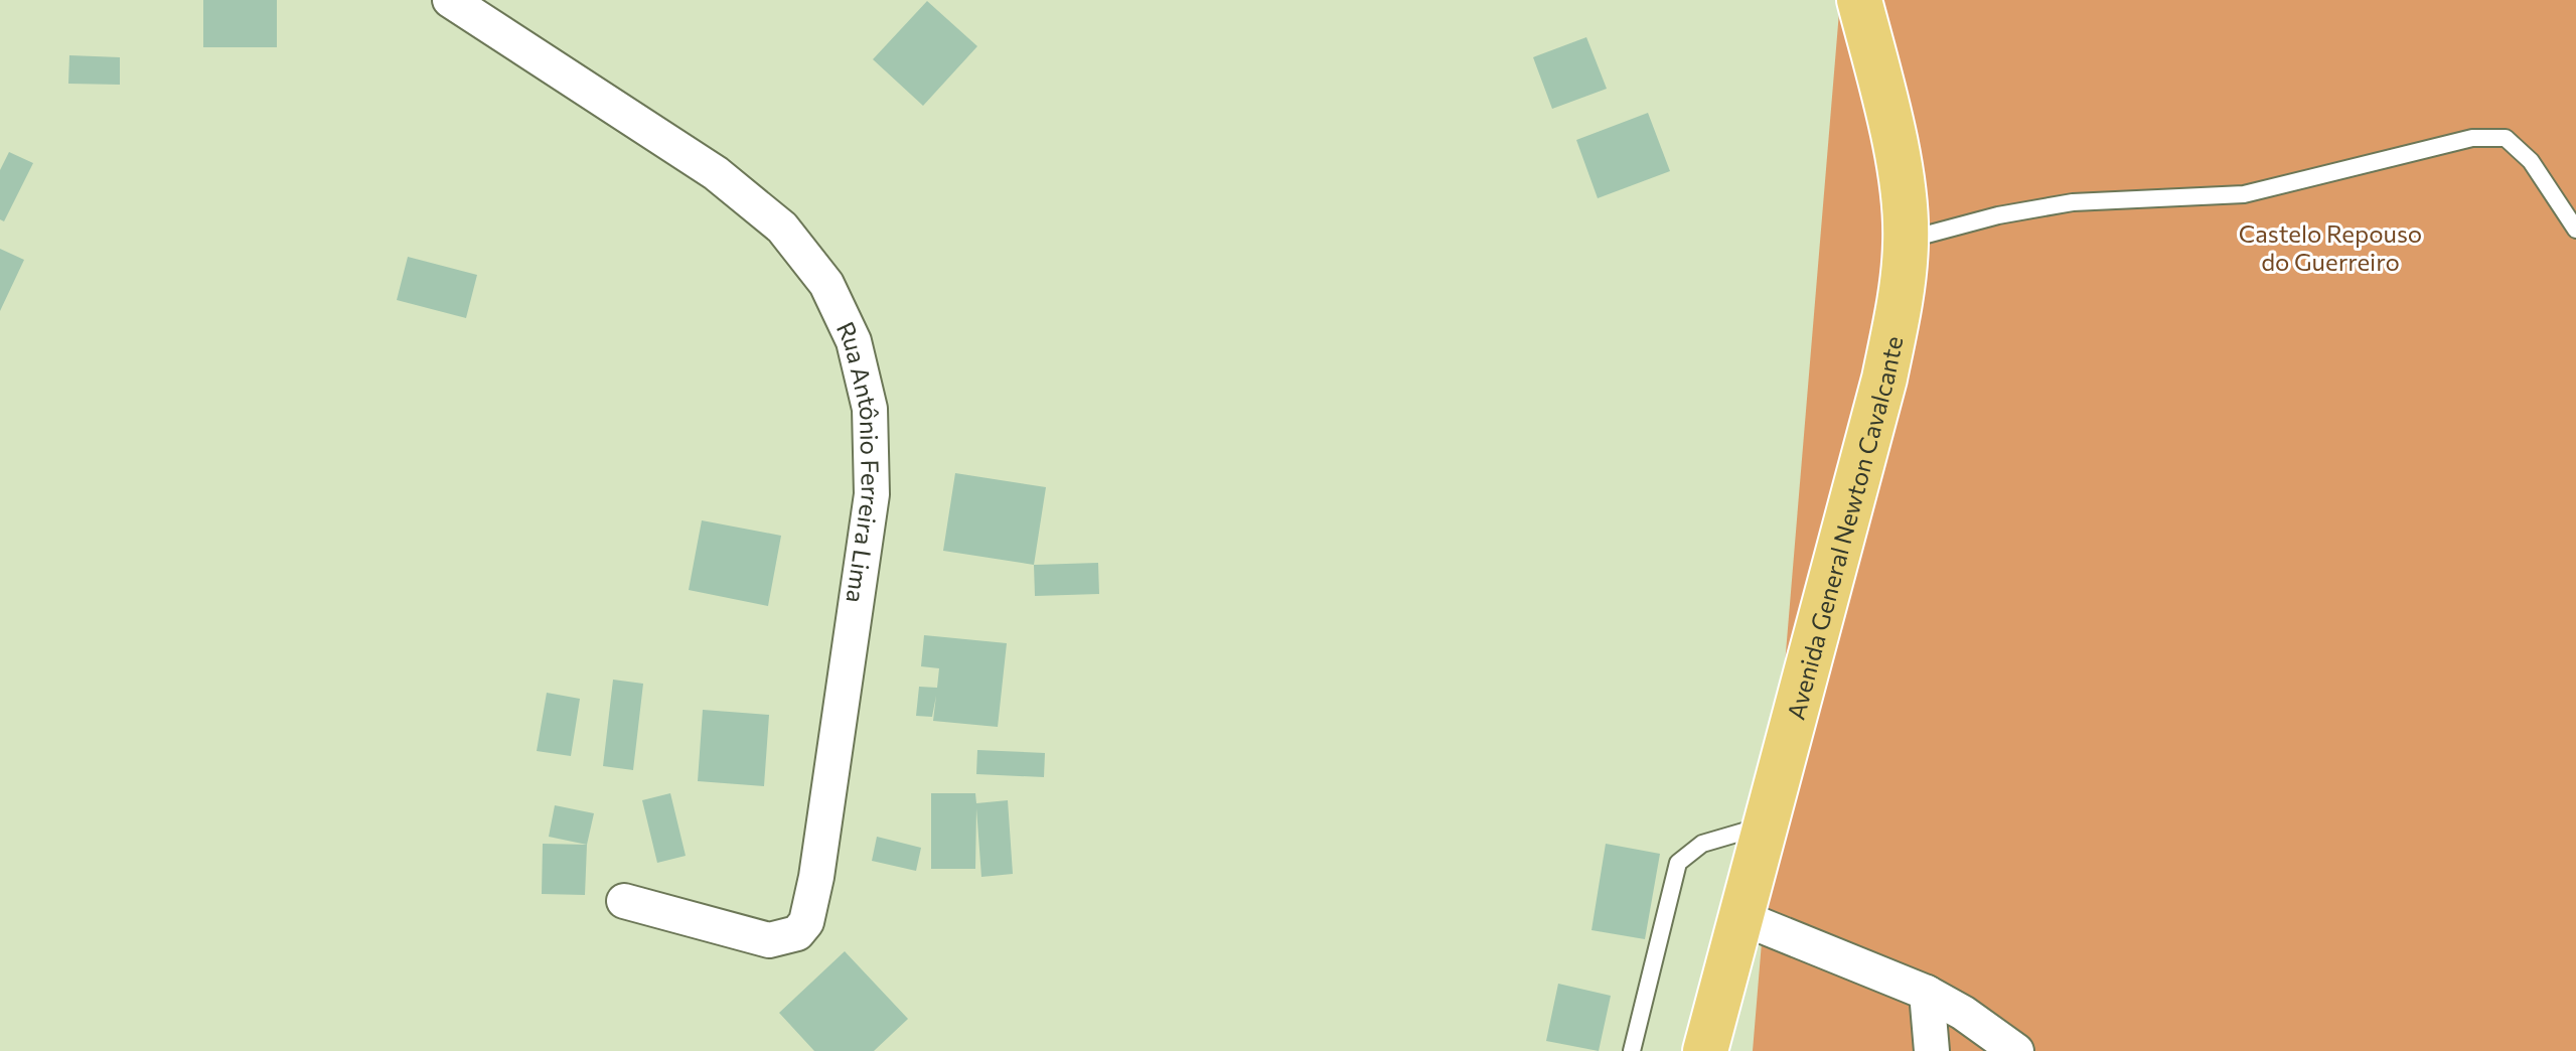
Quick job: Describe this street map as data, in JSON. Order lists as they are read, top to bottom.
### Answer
{
  "streets": {
    "main road": ["Avenida General Newton Cavalcante"],
    "street": ["Rua Antônio Ferreira Lima"]
  },
  "parks": ["Castelo Repouso do Guerreiro"]
}
